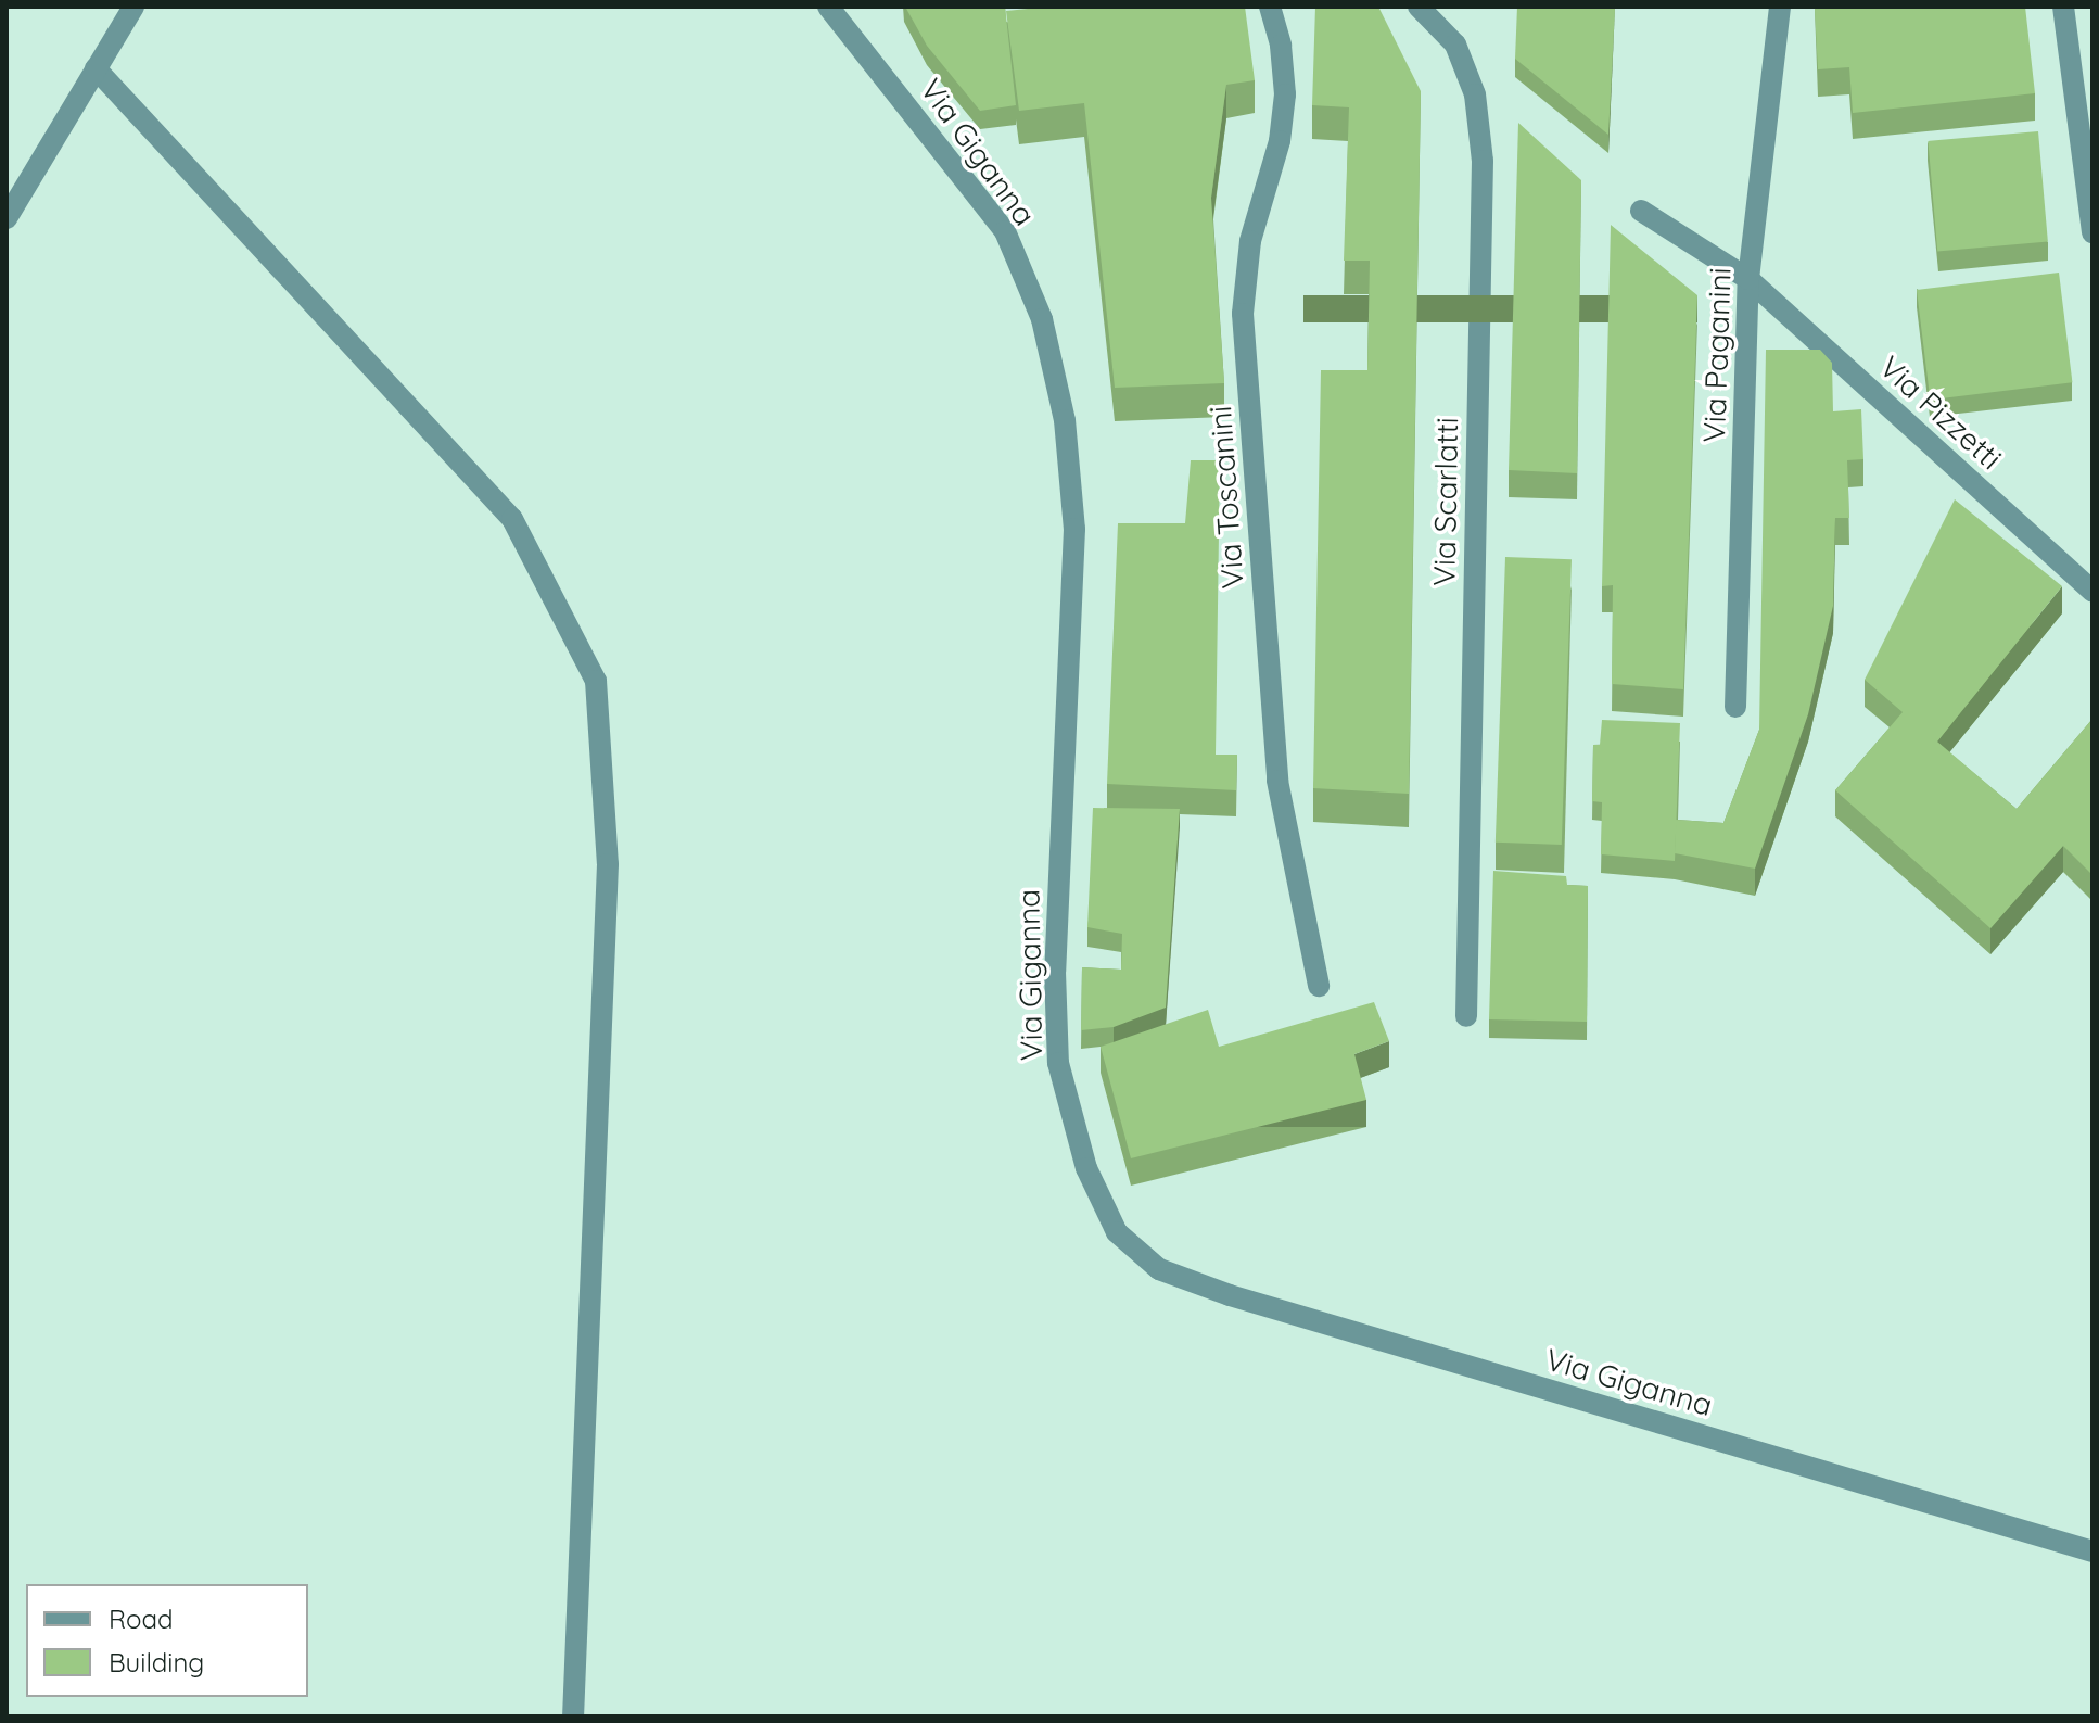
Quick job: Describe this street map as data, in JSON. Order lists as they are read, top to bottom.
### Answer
{
  "streets": {
    "street": [
      "Via Giganna",
      "Via Paganini",
      "Via Pizzetti",
      "Via Toscanini",
      "Via Scarlatti"
    ]
  },
  "crossings": [
    ["Via Paganini", "Via Pizzetti"]
  ],
  "legend": ["Road", "Building"]
}
